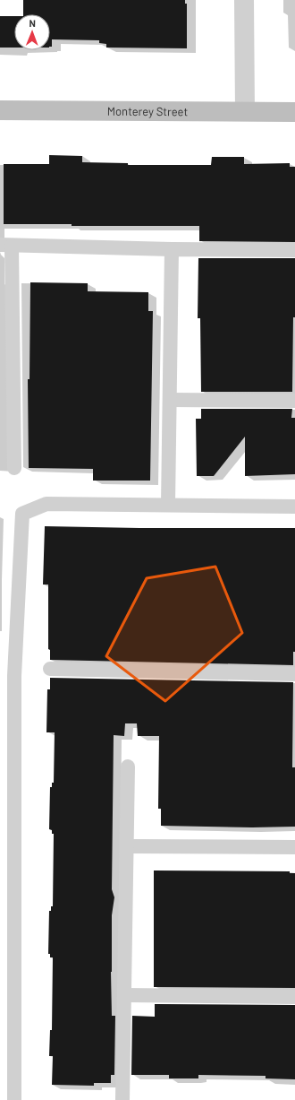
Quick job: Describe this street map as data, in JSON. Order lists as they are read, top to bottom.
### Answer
{
  "streets": {
    "street": ["Monterey Street"]
  },
  "north": "top"
}
